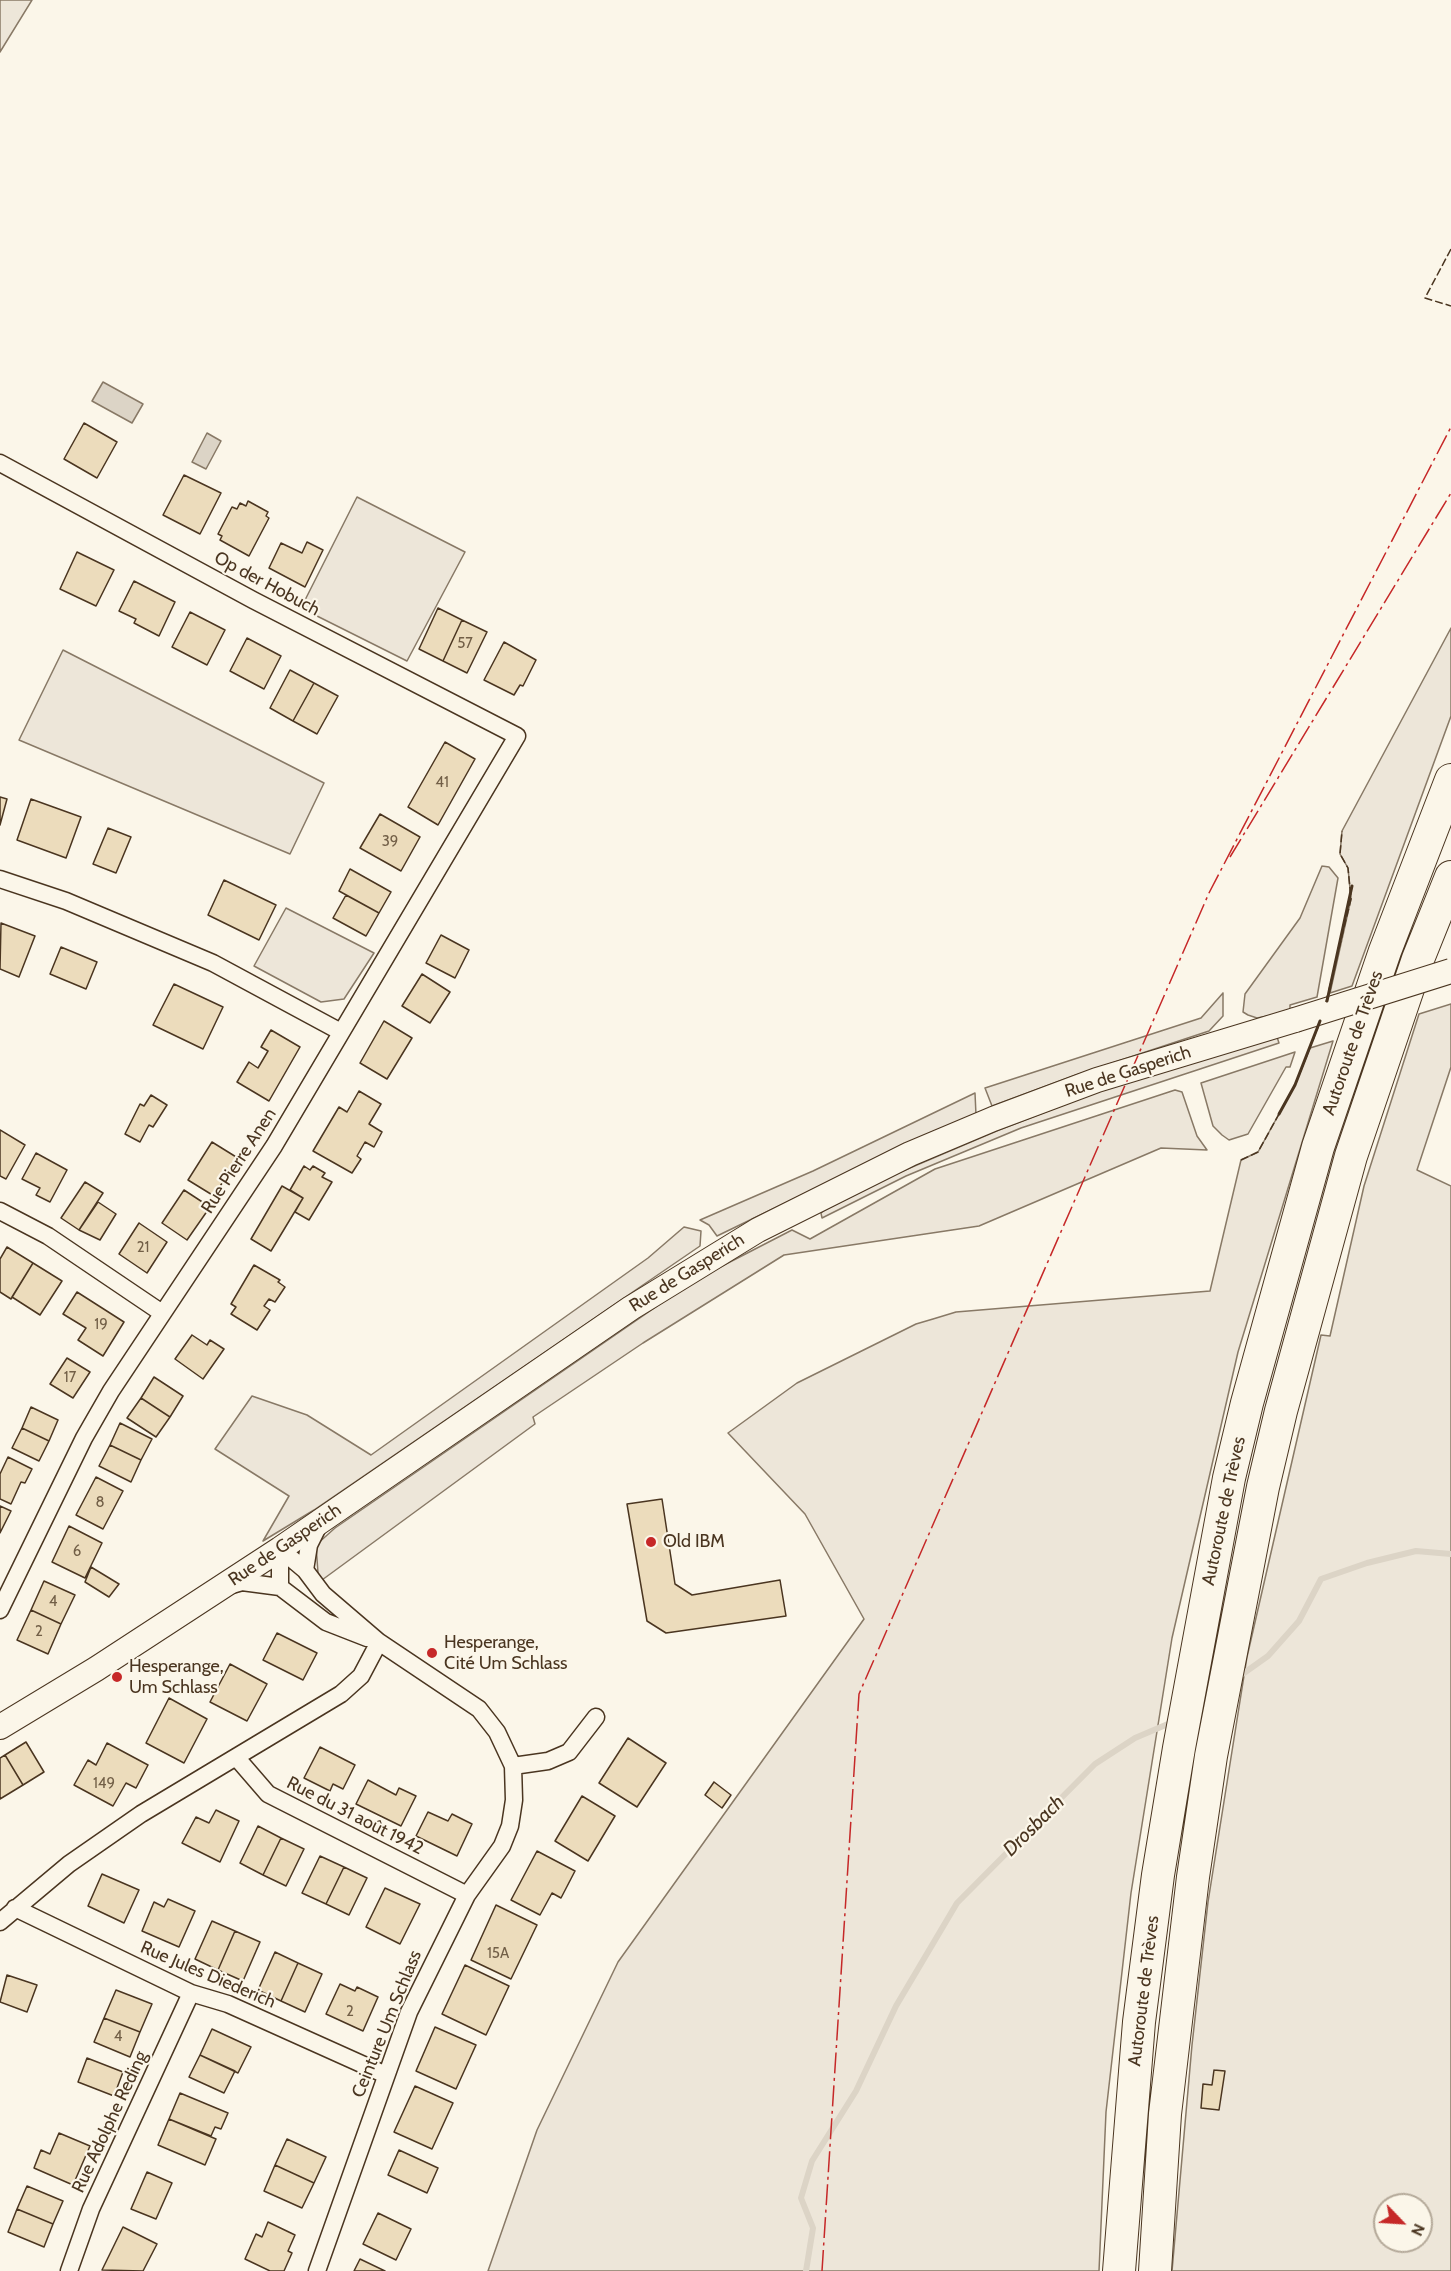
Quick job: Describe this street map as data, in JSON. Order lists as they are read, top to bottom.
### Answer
{
  "streets": {
    "highway": ["Autoroute de Trèves"],
    "main road": ["Rue de Gasperich"],
    "street": [
      "Op der Hobuch",
      "Rue Pierre Anen",
      "Rue du 31 août 1942",
      "Rue Jules Diederich",
      "Ceinture Um Schlass",
      "Rue Adolphe Reding"
    ]
  },
  "crossings": [
    ["Op der Hobuch", "Rue Pierre Anen"],
    ["Rue de Gasperich", "Ceinture Um Schlass"],
    ["Rue du 31 août 1942", "Ceinture Um Schlass"],
    ["Rue Jules Diederich", "Ceinture Um Schlass"],
    ["Rue Jules Diederich", "Rue Adolphe Reding"]
  ],
  "water": ["Drosbach"],
  "places": ["Old IBM", "Hesperange, Cité Um Schlass", "Hesperange, Um Schlass"],
  "house_numbers": [
    "57",
    "41",
    "39",
    "21",
    "19",
    "17",
    "8",
    "6",
    "4",
    "2",
    "149",
    "15A",
    "2",
    "4"
  ],
  "north": "bottom right"
}
